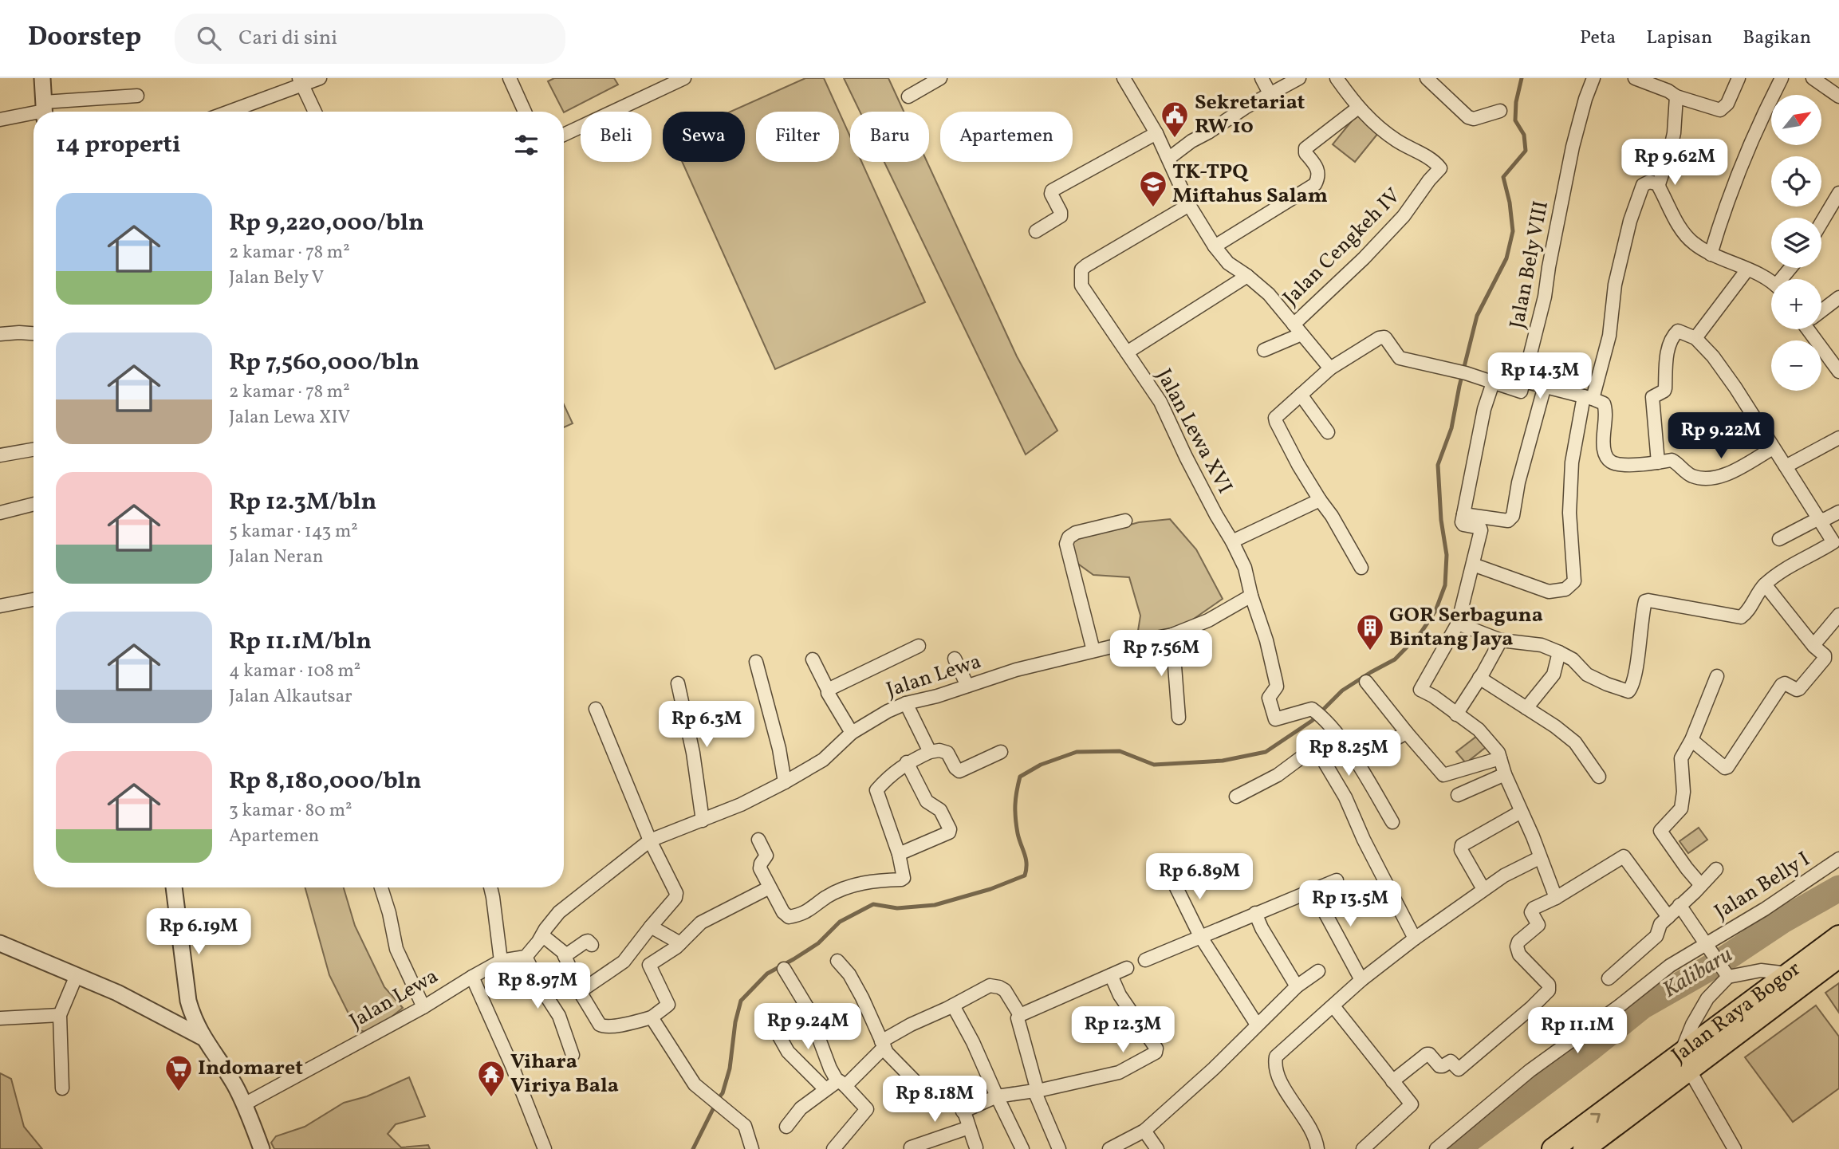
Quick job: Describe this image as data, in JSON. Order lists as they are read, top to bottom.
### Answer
{
  "streets": {
    "highway": ["Jalan Raya Bogor"],
    "street": [
      "Jalan Cengkeh IV",
      "Jalan Bely VIII",
      "Jalan Lewa XVI",
      "Jalan Lewa",
      "Jalan Belly I"
    ]
  },
  "water": ["Kalibaru"],
  "places": {
    "public building": ["Sekretariat RW 10"],
    "school or university": ["TK-TPQ Miftahus Salam"],
    "building": ["GOR Serbaguna Bintang Jaya"],
    "supermarket": ["Indomaret"],
    "temple": ["Vihara Viriya Bala"]
  },
  "north": "top right",
  "page": {
    "header": "Doorstep",
    "search": "Cari di sini",
    "nav": ["Peta", "Lapisan", "Bagikan"],
    "map_buttons": ["+", "−"],
    "chip": [
      "Beli",
      "Sewa",
      "Filter",
      "Baru",
      "Apartemen"
    ],
    "heading": "14 properti",
    "price": [
      "Rp 9.62M",
      "Rp 14.3M",
      "Rp 9.22M",
      "Rp 7.56M",
      "Rp 6.3M",
      "Rp 8.25M",
      "Rp 6.89M",
      "Rp 13.5M",
      "Rp 6.19M",
      "Rp 8.97M",
      "Rp 9.24M",
      "Rp 12.3M",
      "Rp 11.1M",
      "Rp 8.18M"
    ],
    "list": [
      {
        "name": "Rp 9,220,000/bln",
        "note": "2 kamar · 78 m² · Jalan Bely V"
      },
      {
        "name": "Rp 7,560,000/bln",
        "note": "2 kamar · 78 m² · Jalan Lewa XIV"
      },
      {
        "name": "Rp 12.3M/bln",
        "note": "5 kamar · 143 m² · Jalan Neran"
      },
      {
        "name": "Rp 11.1M/bln",
        "note": "4 kamar · 108 m² · Jalan Alkautsar"
      },
      {
        "name": "Rp 8,180,000/bln",
        "note": "3 kamar · 80 m² · Apartemen"
      }
    ]
  }
}
